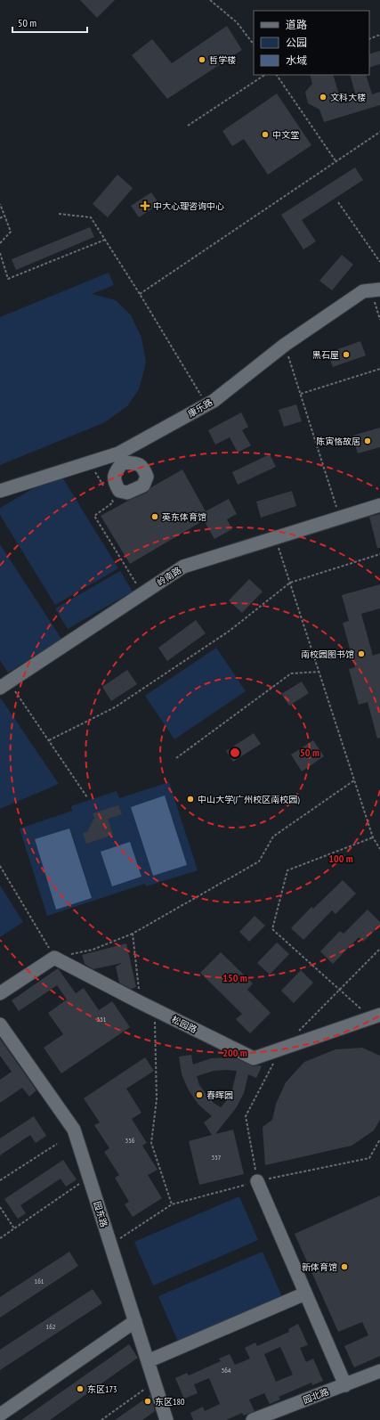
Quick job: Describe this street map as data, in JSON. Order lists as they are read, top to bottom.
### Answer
{
  "streets": {
    "street": [
      "康乐路",
      "岭南路",
      "松园路",
      "园东路",
      "园北路"
    ]
  },
  "places": {
    "other": [
      "哲学楼",
      "文科大楼",
      "中文堂",
      "黑石屋",
      "陈寅恪故居",
      "英东体育馆",
      "南校园图书馆",
      "中山大学(广州校区南校园)",
      "春晖园",
      "新体育馆",
      "东区173",
      "东区180"
    ],
    "health": ["中大心理咨询中心"]
  },
  "house_numbers": [
    "351",
    "356",
    "357",
    "161",
    "162",
    "364"
  ],
  "legend": ["道路", "公园", "水域"],
  "scale_bar": "50 m",
  "rings": [
    "50 m",
    "100 m",
    "150 m",
    "200 m"
  ]
}
